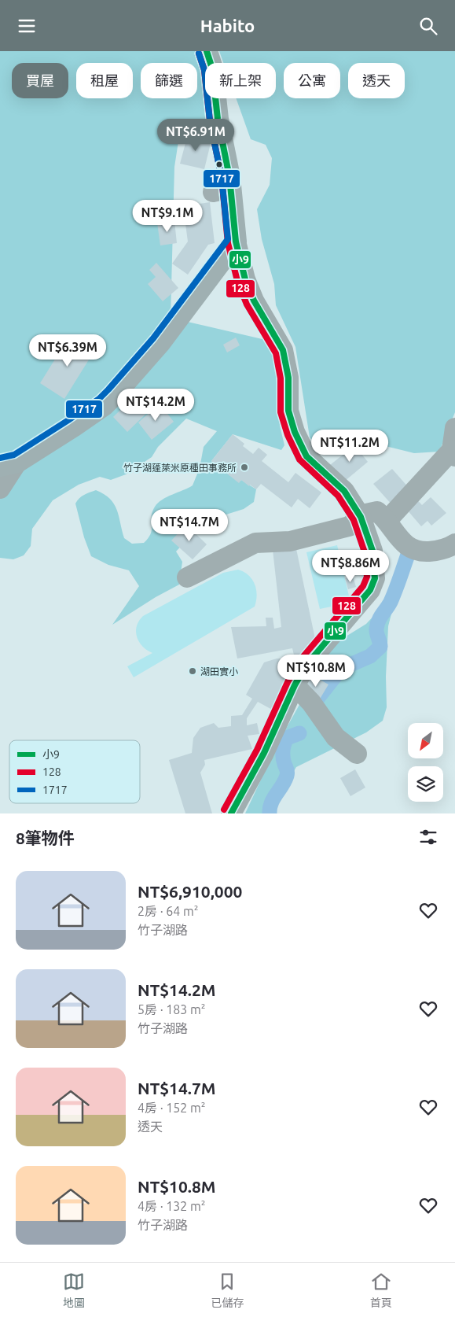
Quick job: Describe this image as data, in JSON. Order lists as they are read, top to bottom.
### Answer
{
  "places": ["竹子湖蓬萊米原種田事務所", "湖田實小"],
  "lines": ["transit line 小9", "transit line 128", "transit line 1717"],
  "legend": ["小9", "128", "1717"],
  "north": "bottom left",
  "page": {
    "header": "Habito",
    "chip": [
      "買屋",
      "租屋",
      "篩選",
      "新上架",
      "公寓",
      "透天"
    ],
    "price": [
      "NT$6.91M",
      "NT$9.1M",
      "NT$6.39M",
      "NT$14.2M",
      "NT$11.2M",
      "NT$14.7M",
      "NT$8.86M",
      "NT$10.8M"
    ],
    "heading": "8筆物件",
    "list": [
      {
        "name": "NT$6,910,000",
        "note": "2房 · 64 m² · 竹子湖路"
      },
      {
        "name": "NT$14.2M",
        "note": "5房 · 183 m² · 竹子湖路"
      },
      {
        "name": "NT$14.7M",
        "note": "4房 · 152 m² · 透天"
      },
      {
        "name": "NT$10.8M",
        "note": "4房 · 132 m² · 竹子湖路"
      }
    ],
    "tabs": ["地圖", "已儲存", "首頁"]
  }
}
